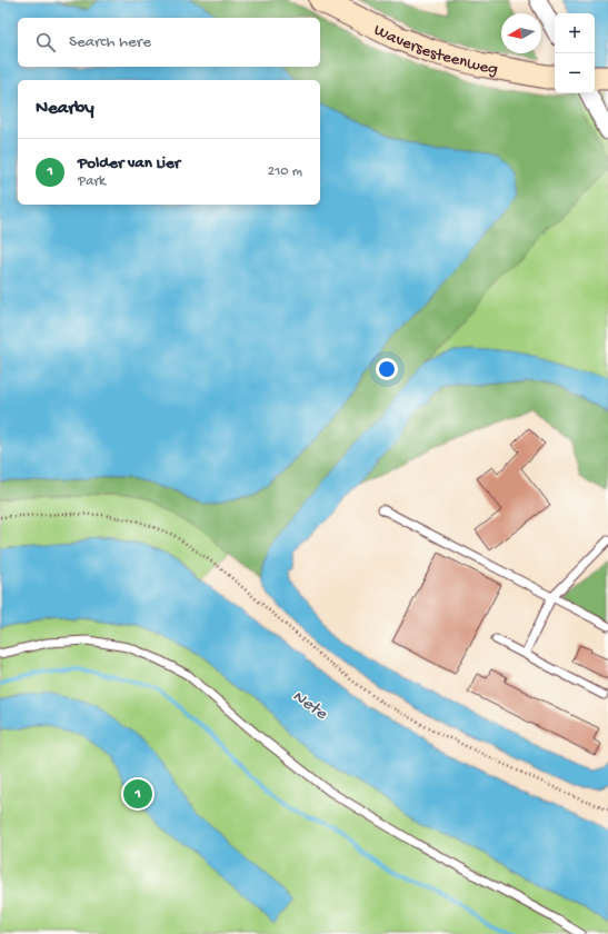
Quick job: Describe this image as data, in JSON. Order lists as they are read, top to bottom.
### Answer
{
  "streets": {
    "main road": ["Waversesteenweg"]
  },
  "water": ["Nete"],
  "north": "left",
  "page": {
    "map_buttons": ["+", "−"],
    "search": "Search here",
    "heading": "Nearby",
    "list": [
      {
        "mark": "1",
        "name": "Polder van Lier",
        "note": "Park",
        "value": "210 m"
      }
    ],
    "pins": "1"
  }
}
